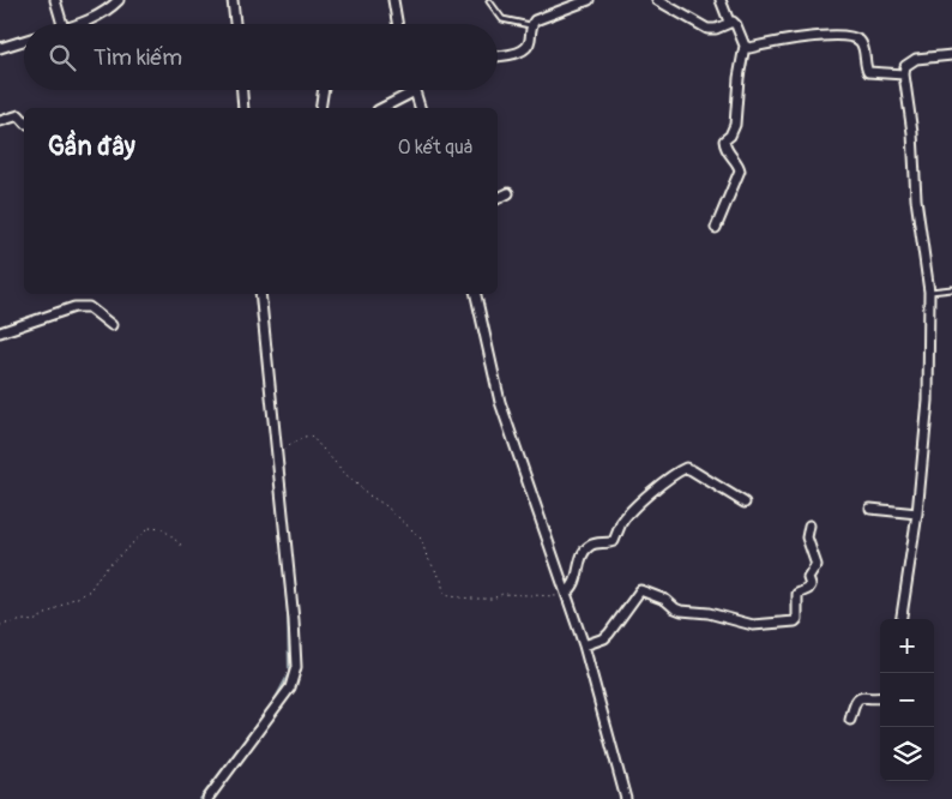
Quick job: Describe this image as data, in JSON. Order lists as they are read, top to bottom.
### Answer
{
  "page": {
    "search": "Tìm kiếm",
    "heading": ["Gần đây", "0 kết quả"],
    "map_buttons": ["+", "−"]
  }
}
